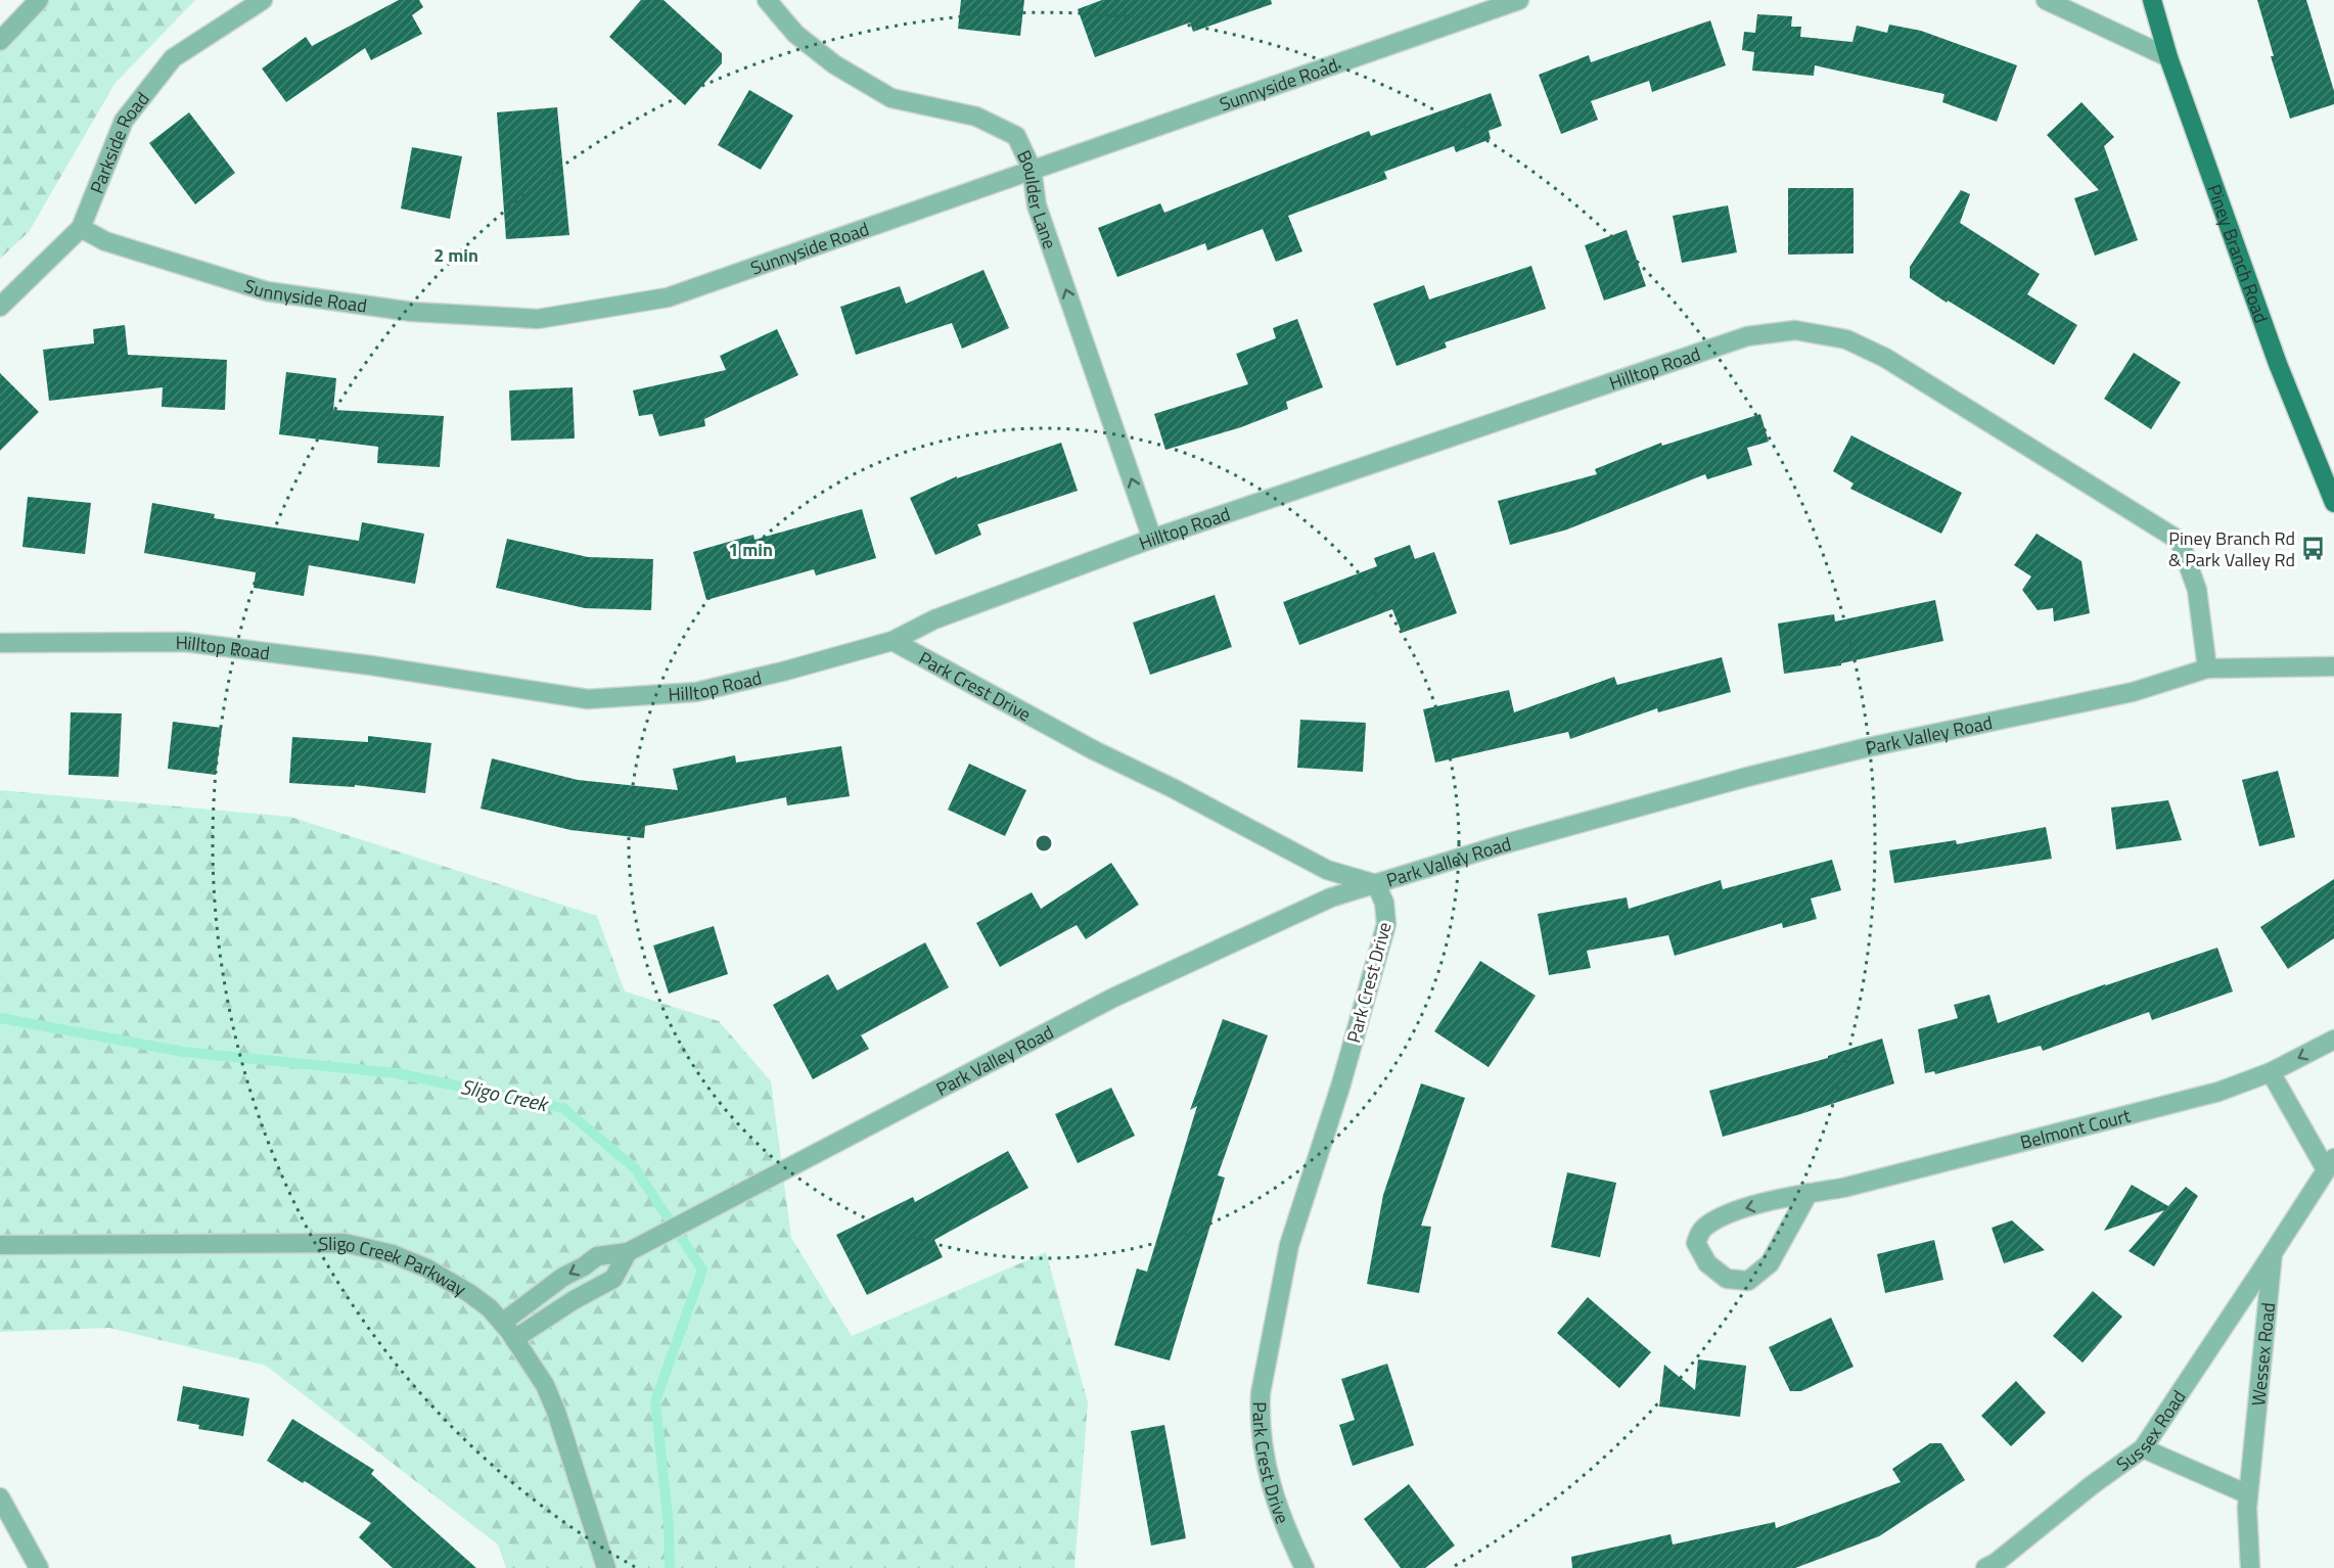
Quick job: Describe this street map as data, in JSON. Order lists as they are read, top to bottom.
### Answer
{
  "streets": {
    "main road": ["Piney Branch Road"],
    "street": [
      "Sunnyside Road",
      "Parkside Road",
      "Boulder Lane",
      "Hilltop Road",
      "Park Crest Drive",
      "Park Valley Road",
      "Belmont Court",
      "Sligo Creek Parkway",
      "Wessex Road",
      "Sussex Road"
    ]
  },
  "crossings": [
    ["Sunnyside Road", "Parkside Road"],
    ["Sunnyside Road", "Boulder Lane"],
    ["Boulder Lane", "Hilltop Road"],
    ["Hilltop Road", "Park Crest Drive"],
    ["Hilltop Road", "Park Valley Road"],
    ["Park Crest Drive", "Park Valley Road"],
    ["Park Valley Road", "Sligo Creek Parkway"],
    ["Wessex Road", "Sussex Road"]
  ],
  "one_way": ["Boulder Lane"],
  "water": ["Sligo Creek"],
  "places": {
    "bus stop": ["Piney Branch Rd & Park Valley Rd"]
  },
  "rings": ["2 min", "1 min"]
}
